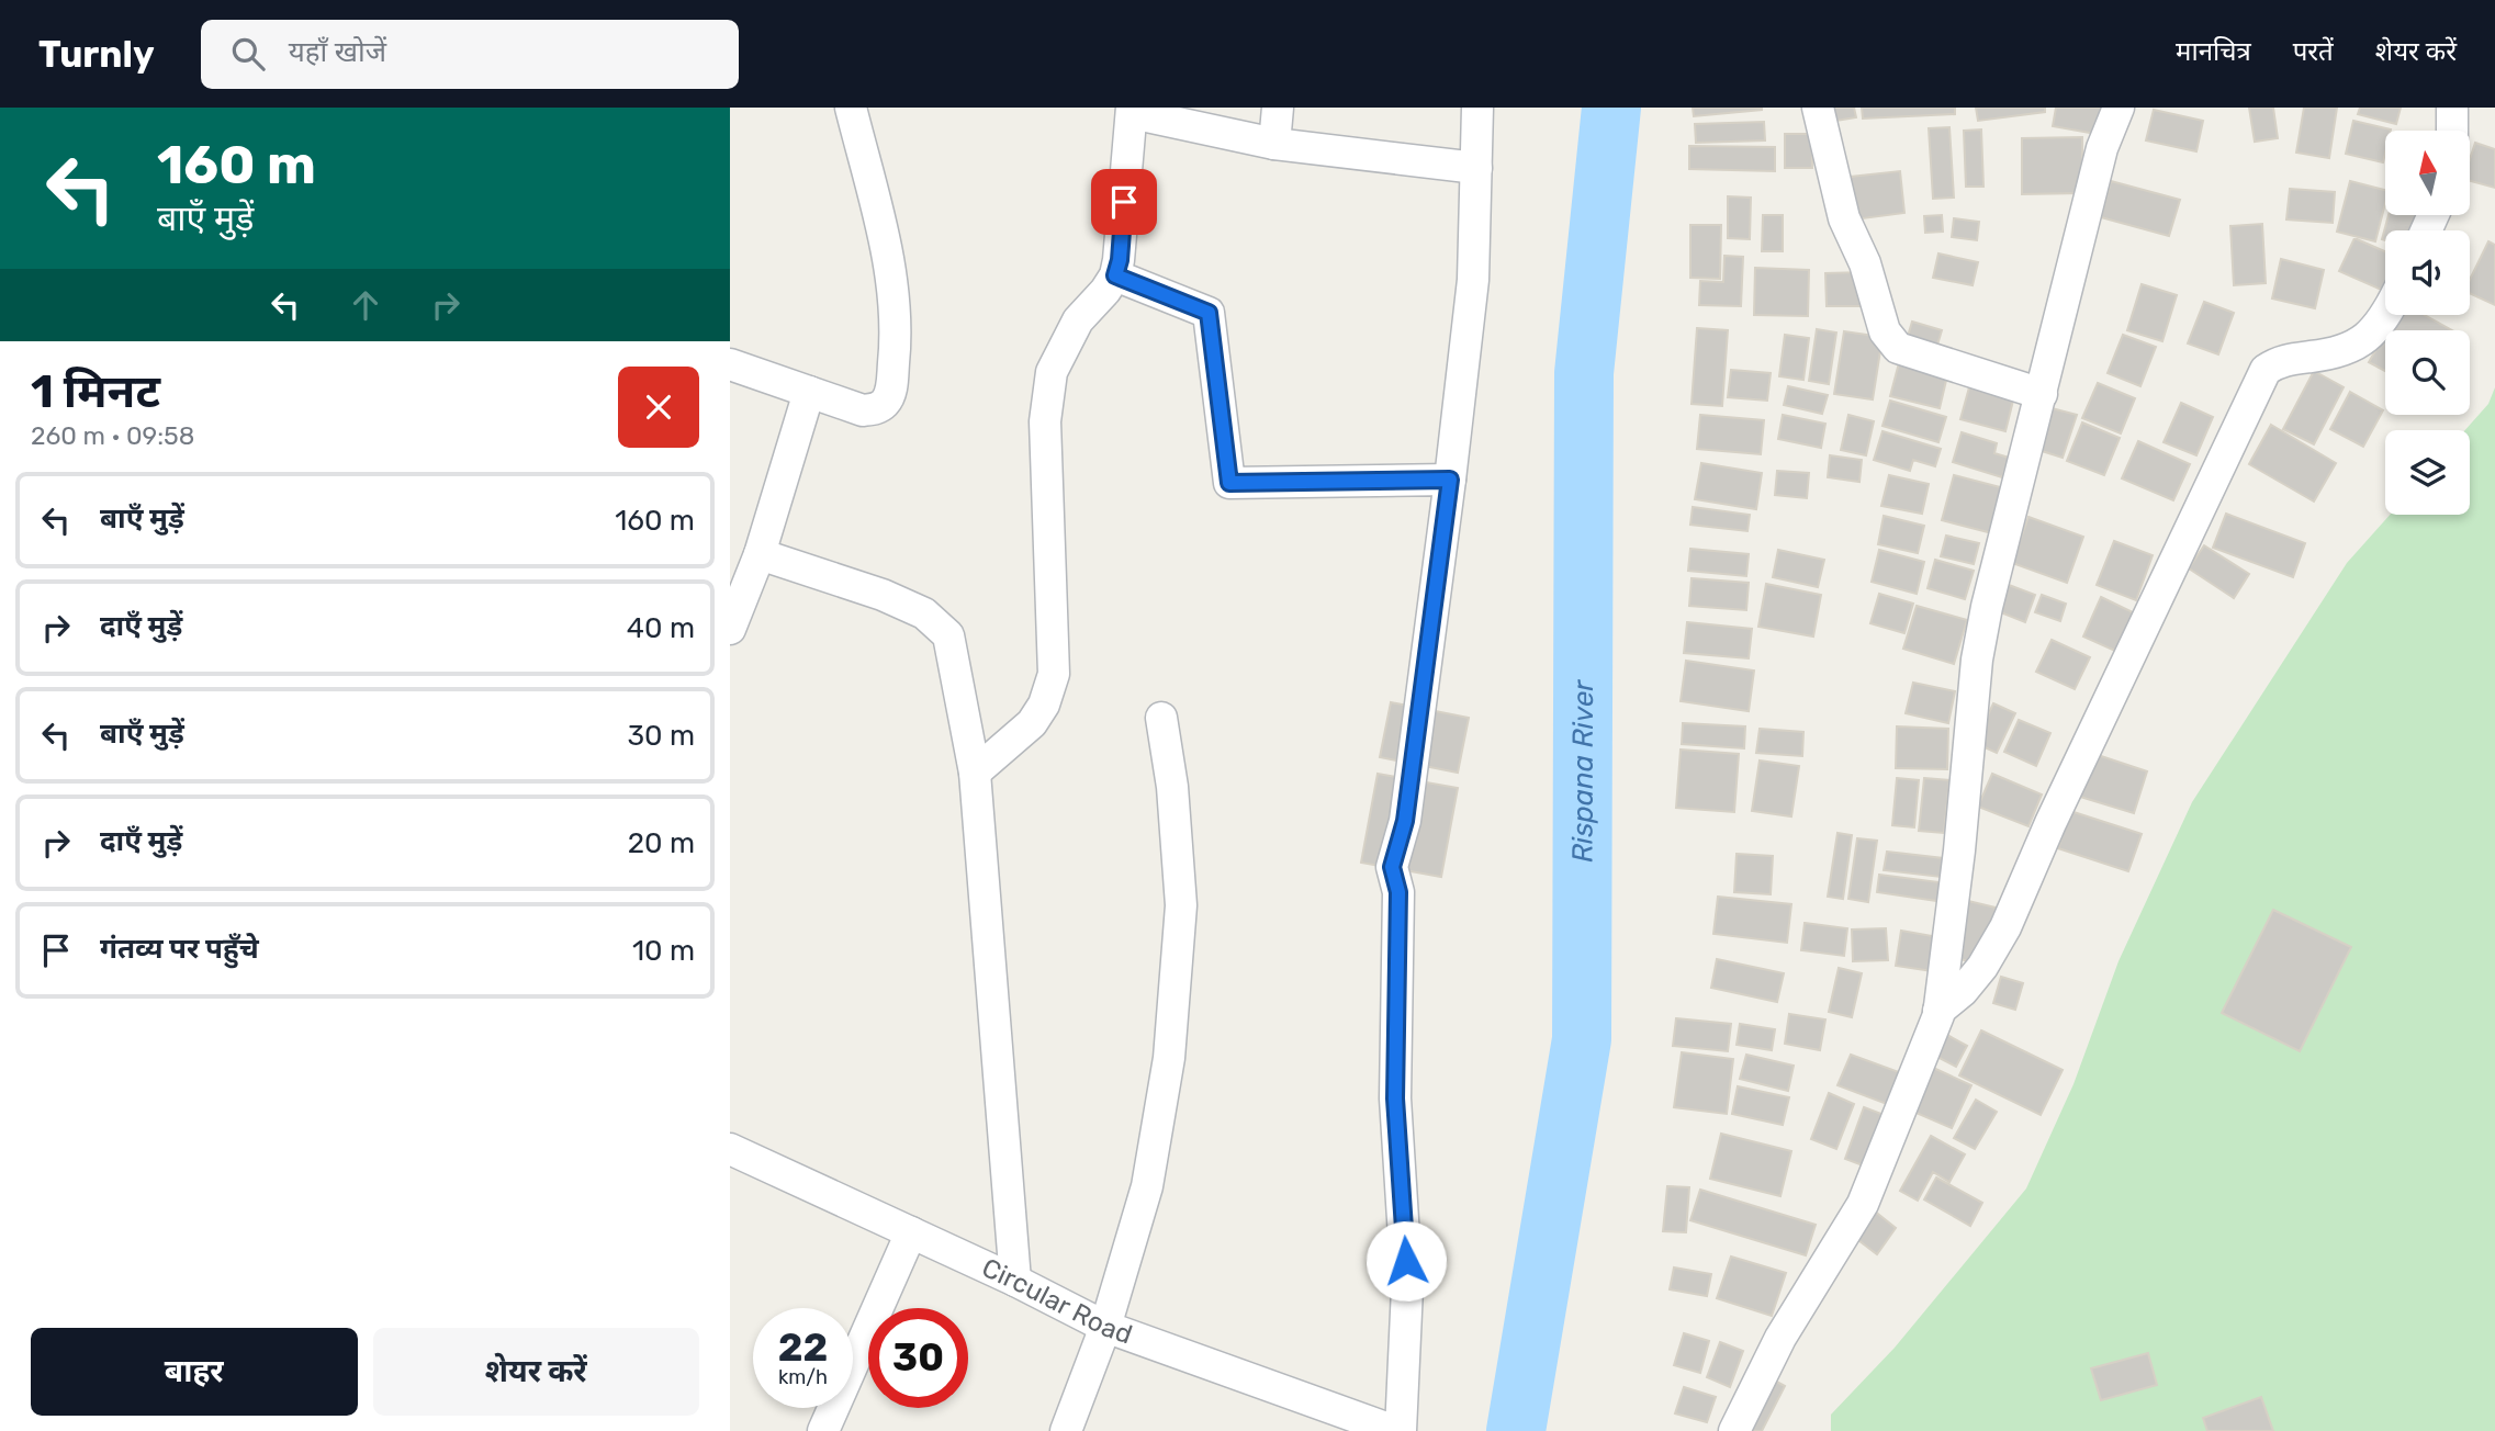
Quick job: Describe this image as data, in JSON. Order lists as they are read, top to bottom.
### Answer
{
  "streets": {
    "street": ["Circular Road"]
  },
  "water": ["Rispana River"],
  "north": "top",
  "page": {
    "header": "Turnly",
    "search": "यहाँ खोजें",
    "nav": ["मानचित्र", "परतें", "शेयर करें"],
    "turn": ["160 m", "बाएँ मुड़ें"],
    "heading": ["1 मिनट", "260 m · 09:58"],
    "list": [
      {
        "name": "बाएँ मुड़ें",
        "value": "160 m"
      },
      {
        "name": "दाएँ मुड़ें",
        "value": "40 m"
      },
      {
        "name": "बाएँ मुड़ें",
        "value": "30 m"
      },
      {
        "name": "दाएँ मुड़ें",
        "value": "20 m"
      },
      {
        "name": "गंतव्य पर पहुँचे",
        "value": "10 m"
      }
    ],
    "speed": "22 km/h",
    "limit": "30",
    "buttons": ["बाहर", "शेयर करें"]
  }
}
